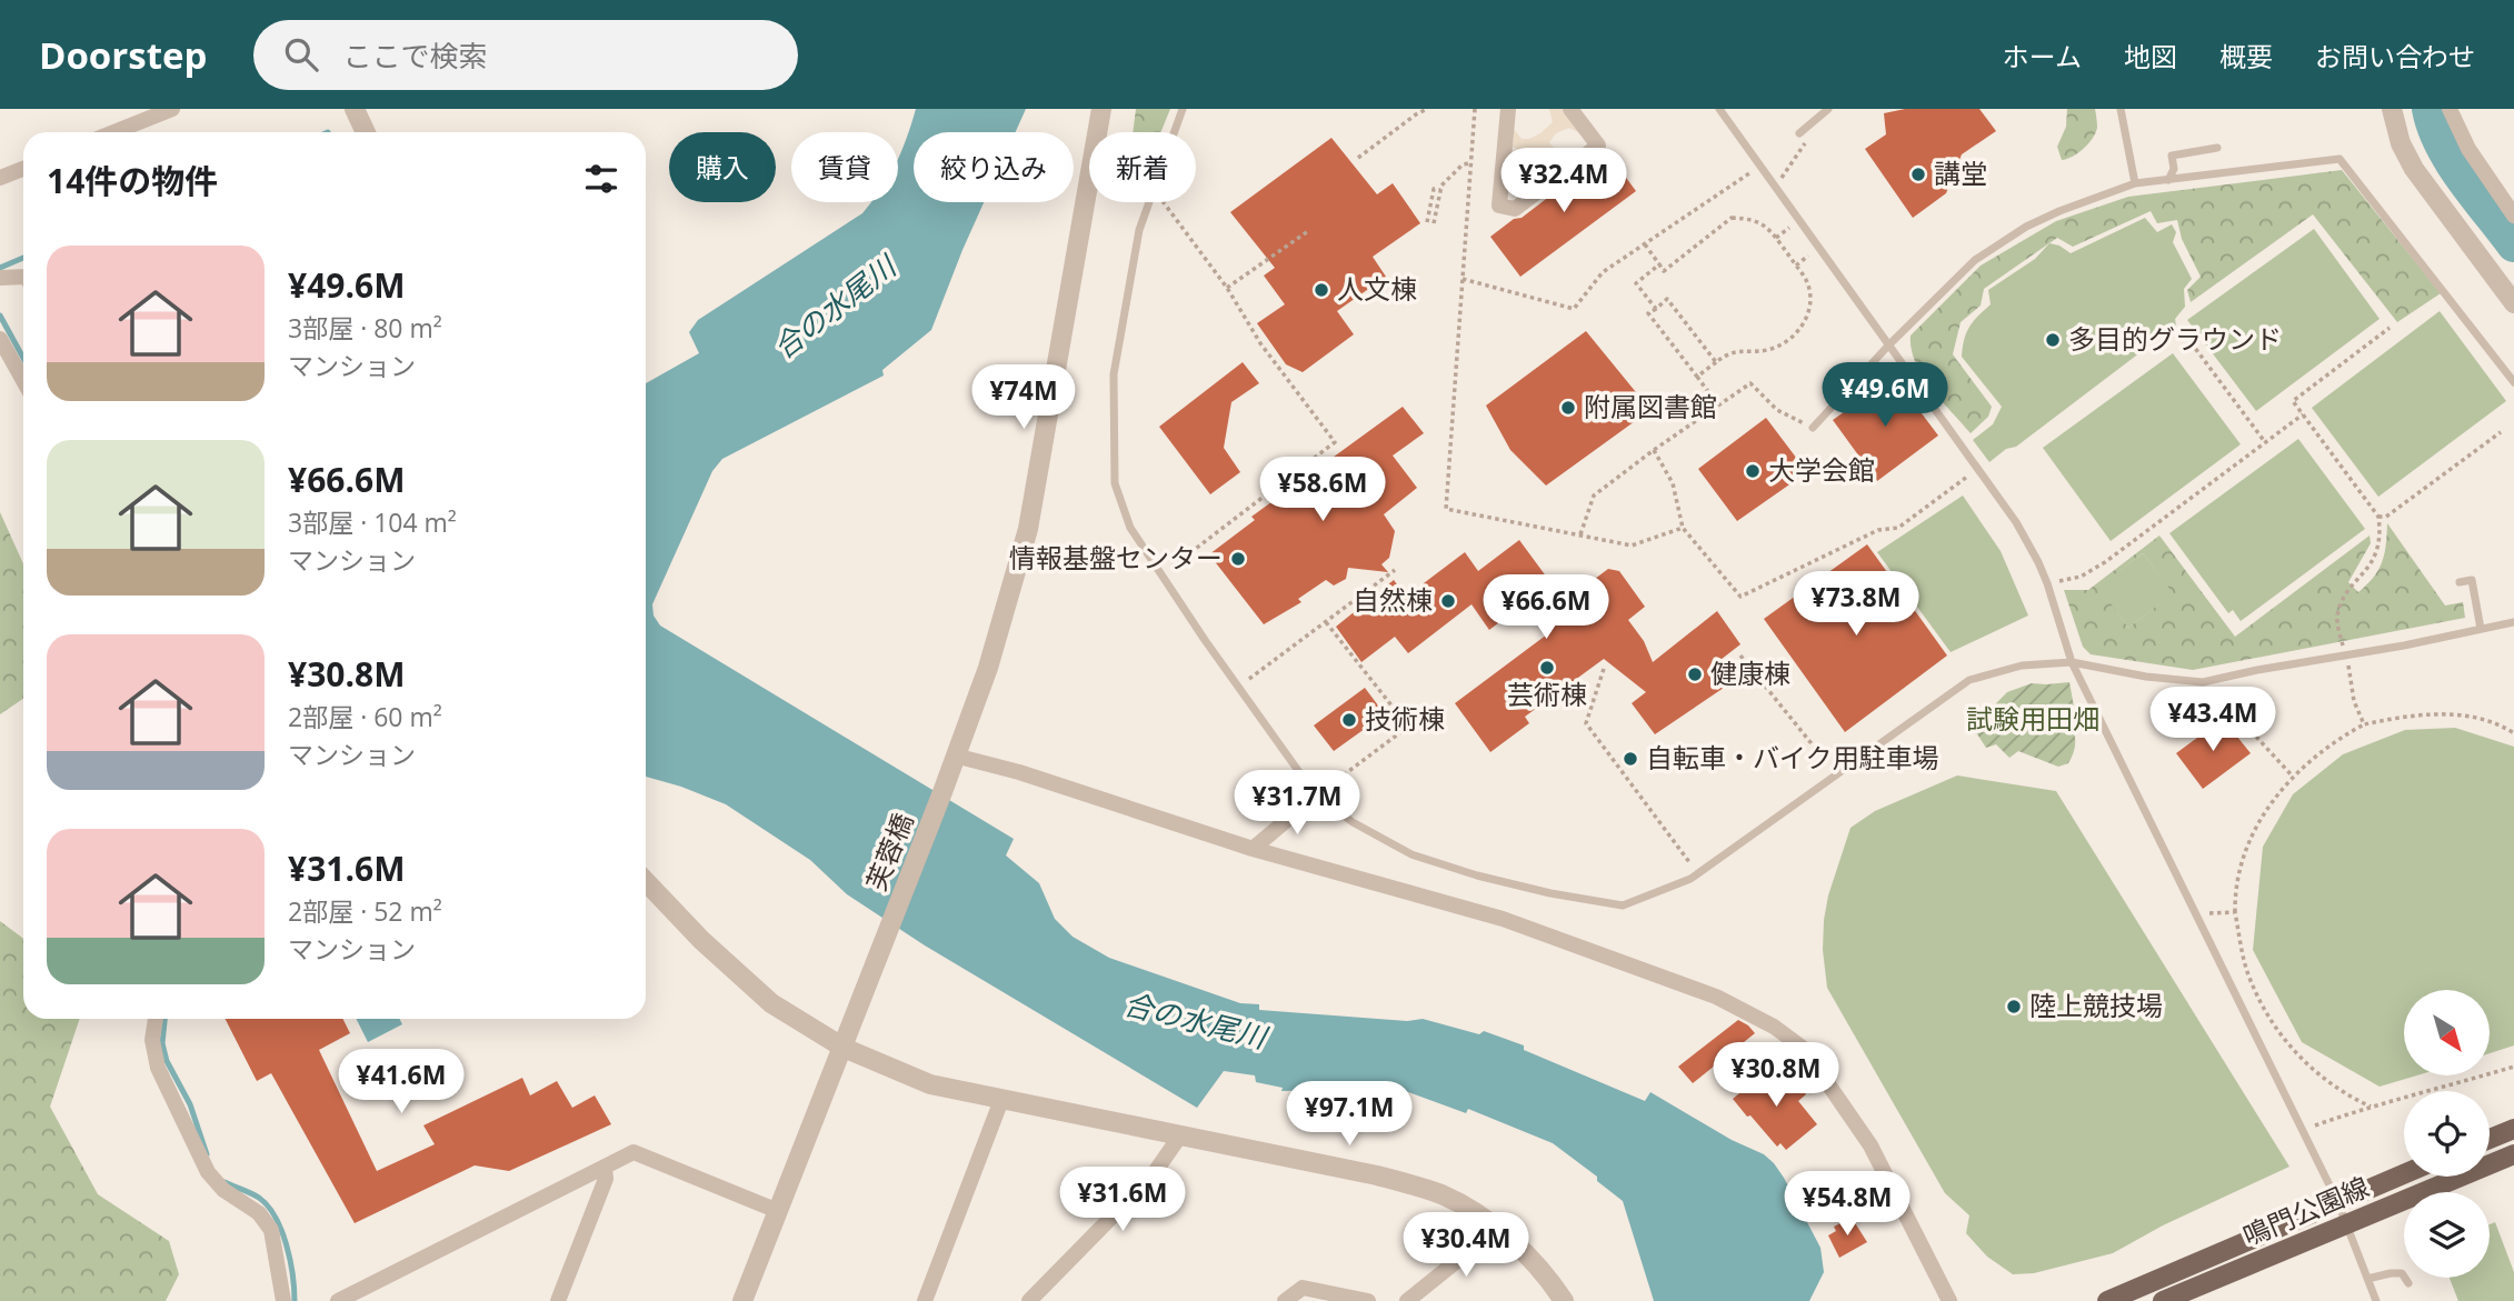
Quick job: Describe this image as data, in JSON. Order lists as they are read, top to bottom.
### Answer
{
  "streets": {
    "main road": ["鳴門公園線"],
    "street": ["芙蓉橋"]
  },
  "water": ["合の水尾川"],
  "parks": ["試験用田畑"],
  "places": [
    "講堂",
    "人文棟",
    "多目的グラウンド",
    "附属図書館",
    "大学会館",
    "情報基盤センター",
    "自然棟",
    "芸術棟",
    "健康棟",
    "技術棟",
    "自転車・バイク用駐車場",
    "陸上競技場"
  ],
  "north": "bottom right",
  "page": {
    "header": "Doorstep",
    "search": "ここで検索",
    "nav": [
      "ホーム",
      "地図",
      "概要",
      "お問い合わせ"
    ],
    "chip": [
      "購入",
      "賃貸",
      "絞り込み",
      "新着"
    ],
    "heading": "14件の物件",
    "price": [
      "¥32.4M",
      "¥49.6M",
      "¥74M",
      "¥58.6M",
      "¥73.8M",
      "¥66.6M",
      "¥43.4M",
      "¥31.7M",
      "¥30.8M",
      "¥41.6M",
      "¥97.1M",
      "¥31.6M",
      "¥54.8M",
      "¥30.4M"
    ],
    "list": [
      {
        "name": "¥49.6M",
        "note": "3部屋 · 80 m² · マンション"
      },
      {
        "name": "¥66.6M",
        "note": "3部屋 · 104 m² · マンション"
      },
      {
        "name": "¥30.8M",
        "note": "2部屋 · 60 m² · マンション"
      },
      {
        "name": "¥31.6M",
        "note": "2部屋 · 52 m² · マンション"
      }
    ]
  }
}
